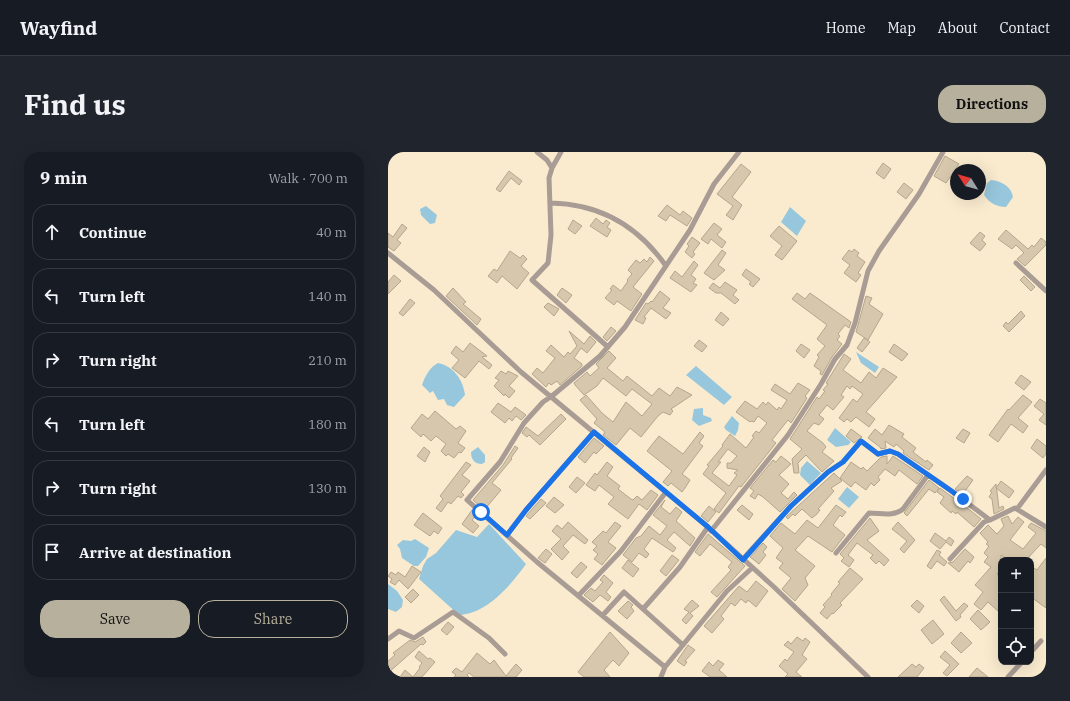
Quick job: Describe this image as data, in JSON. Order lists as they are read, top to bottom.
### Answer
{
  "north": "top left",
  "page": {
    "header": "Wayfind",
    "nav": [
      "Home",
      "Map",
      "About",
      "Contact"
    ],
    "buttons": [
      "Directions",
      ["Save", "Share"]
    ],
    "title": "Find us",
    "heading": ["9 min", "Walk · 700 m"],
    "list": [
      ["Continue", "40 m"],
      ["Turn left", "140 m"],
      ["Turn right", "210 m"],
      ["Turn left", "180 m"],
      ["Turn right", "130 m"],
      "Arrive at destination"
    ],
    "map_buttons": ["+", "−"]
  }
}
